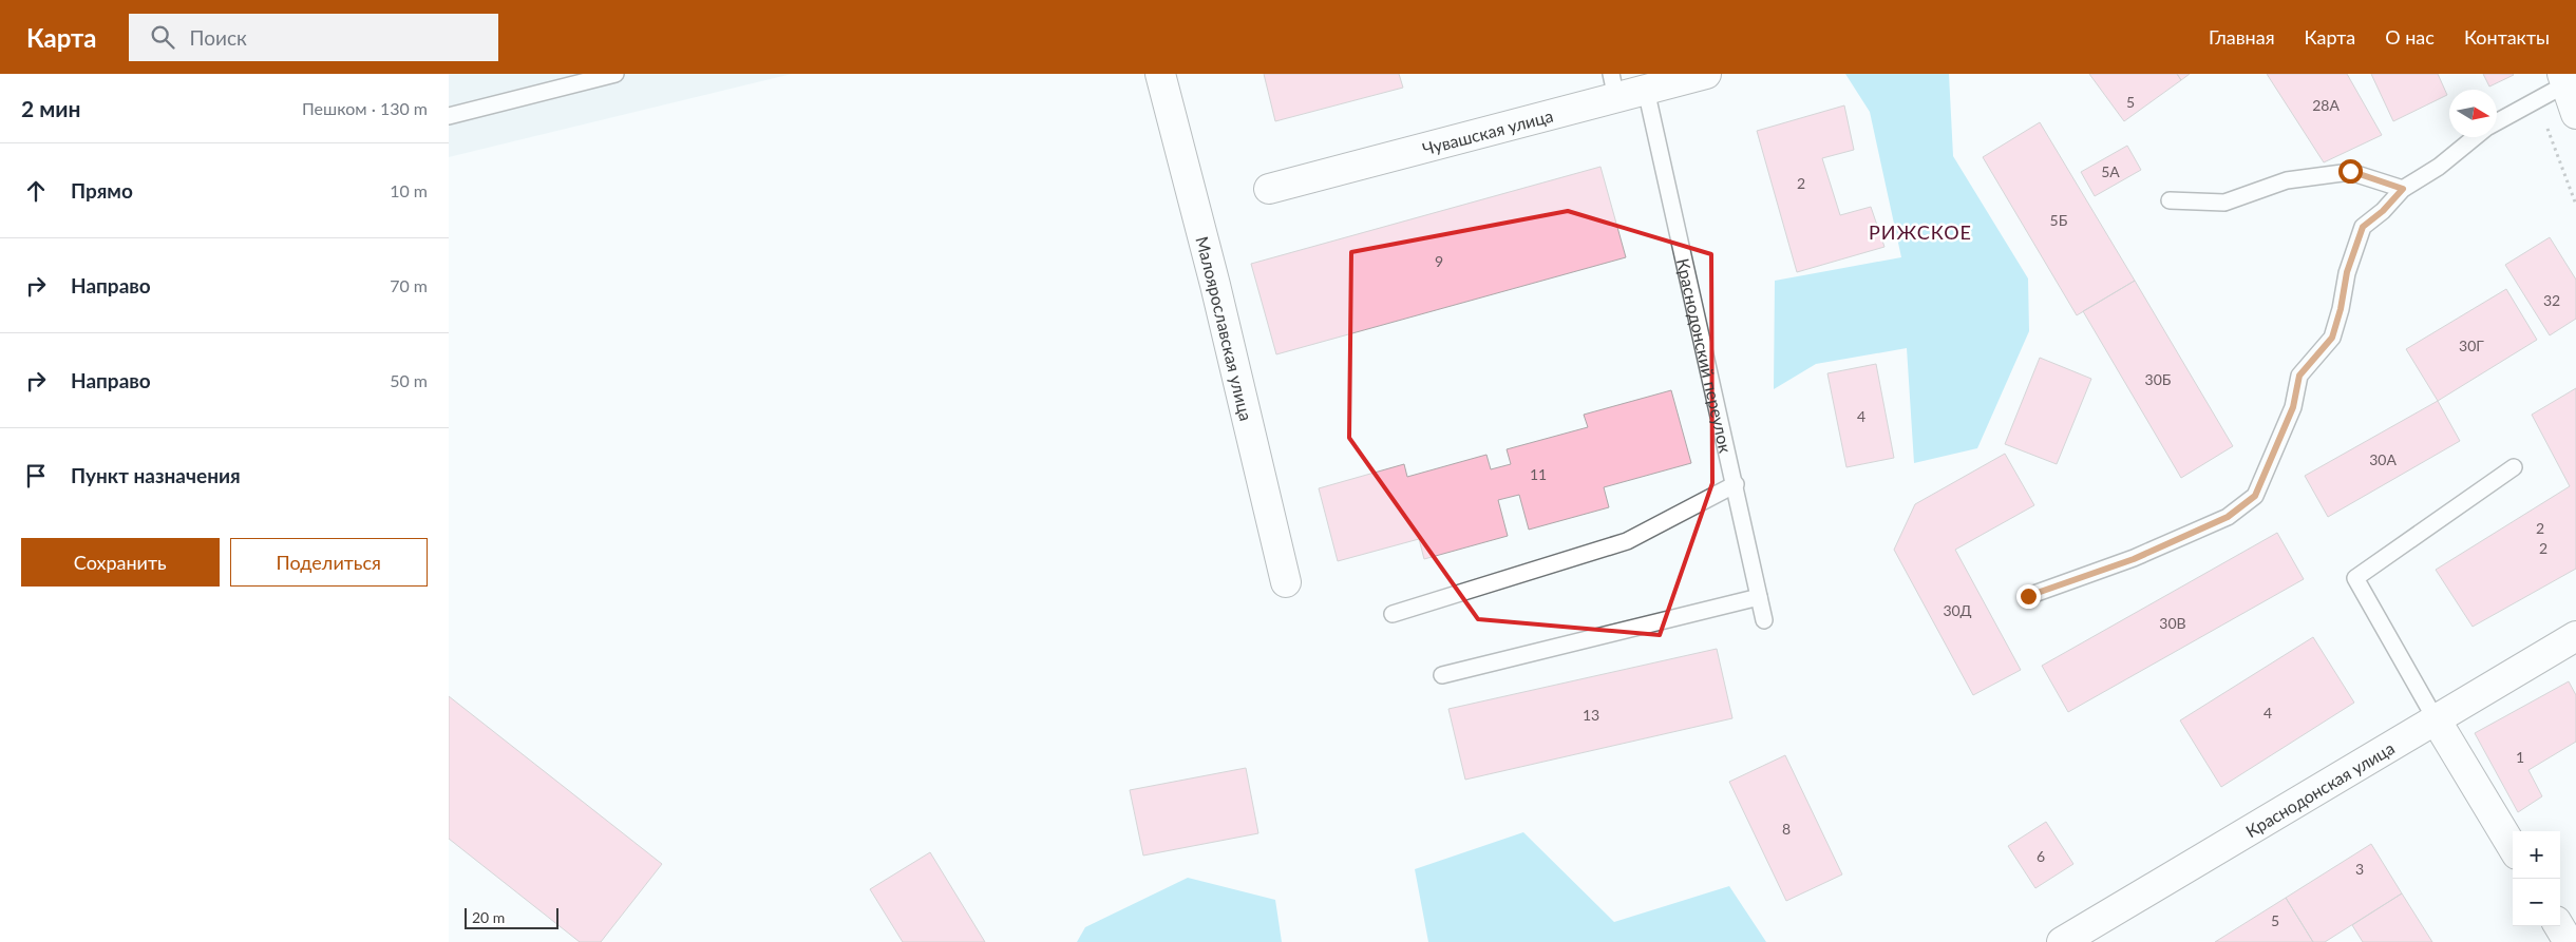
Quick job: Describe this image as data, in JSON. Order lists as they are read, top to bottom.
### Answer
{
  "streets": {
    "street": ["Чувашская улица", "Малоярославская улица", "Краснодонская улица"],
    "lane": ["Краснодонский переулок"]
  },
  "crossings": [
    ["Чувашская улица", "Краснодонский переулок"]
  ],
  "districts": ["РИЖСКОЕ"],
  "house_numbers": [
    "5",
    "28А",
    "5А",
    "2",
    "5Б",
    "9",
    "32",
    "30Г",
    "30Б",
    "4",
    "30А",
    "11",
    "2",
    "2",
    "30Д",
    "30В",
    "4",
    "13",
    "1",
    "8",
    "6",
    "3",
    "5"
  ],
  "scale_bar": "20 m",
  "north": "right",
  "page": {
    "header": "Карта",
    "search": "Поиск",
    "nav": [
      "Главная",
      "Карта",
      "О нас",
      "Контакты"
    ],
    "heading": ["2 мин", "Пешком · 130 m"],
    "list": [
      ["Прямо", "10 m"],
      ["Направо", "70 m"],
      ["Направо", "50 m"],
      "Пункт назначения"
    ],
    "buttons": ["Сохранить", "Поделиться"],
    "map_buttons": ["+", "−"],
    "scale": "20 m"
  }
}
